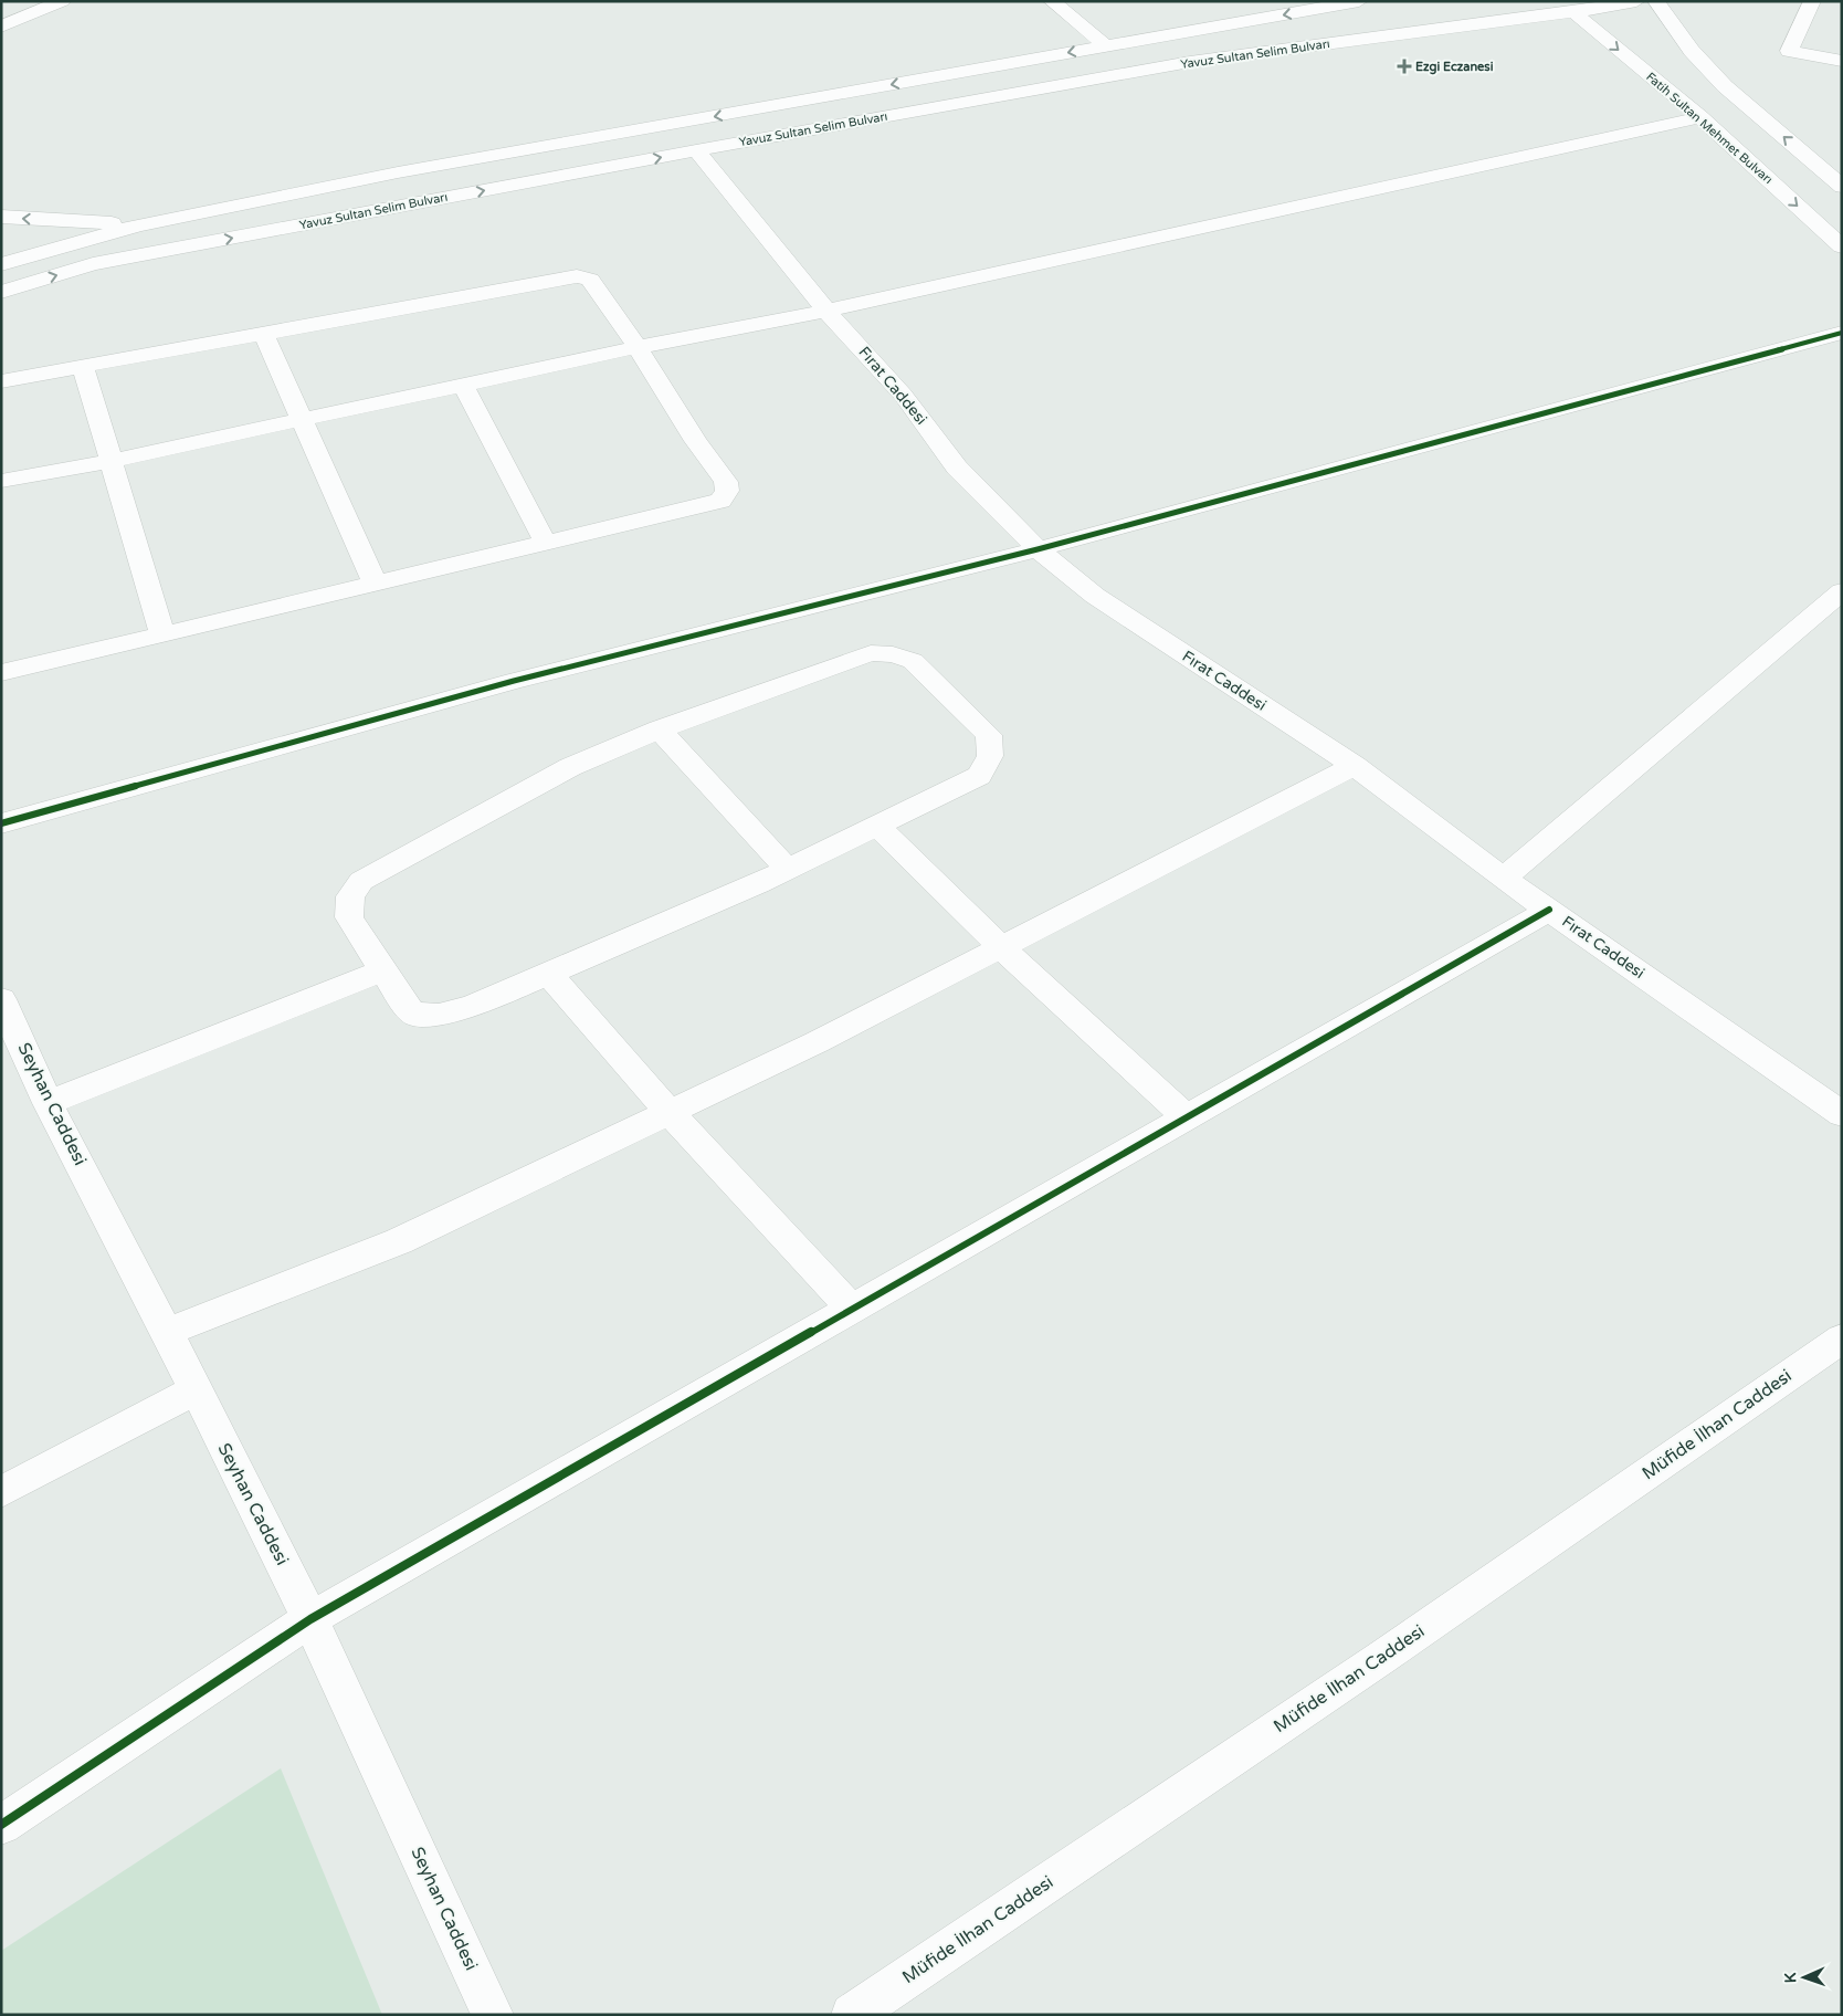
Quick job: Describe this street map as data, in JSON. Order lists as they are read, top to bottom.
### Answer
{
  "streets": {
    "street": [
      "Yavuz Sultan Selim Bulvarı",
      "Fatih Sultan Mehmet Bulvarı",
      "Fırat Caddesi",
      "Seyhan Caddesi",
      "Müfide İlhan Caddesi"
    ]
  },
  "crossings": [
    ["Yavuz Sultan Selim Bulvarı", "Fatih Sultan Mehmet Bulvarı"],
    ["Yavuz Sultan Selim Bulvarı", "Fırat Caddesi"]
  ],
  "places": {
    "health": ["Ezgi Eczanesi"]
  },
  "north": "left"
}
